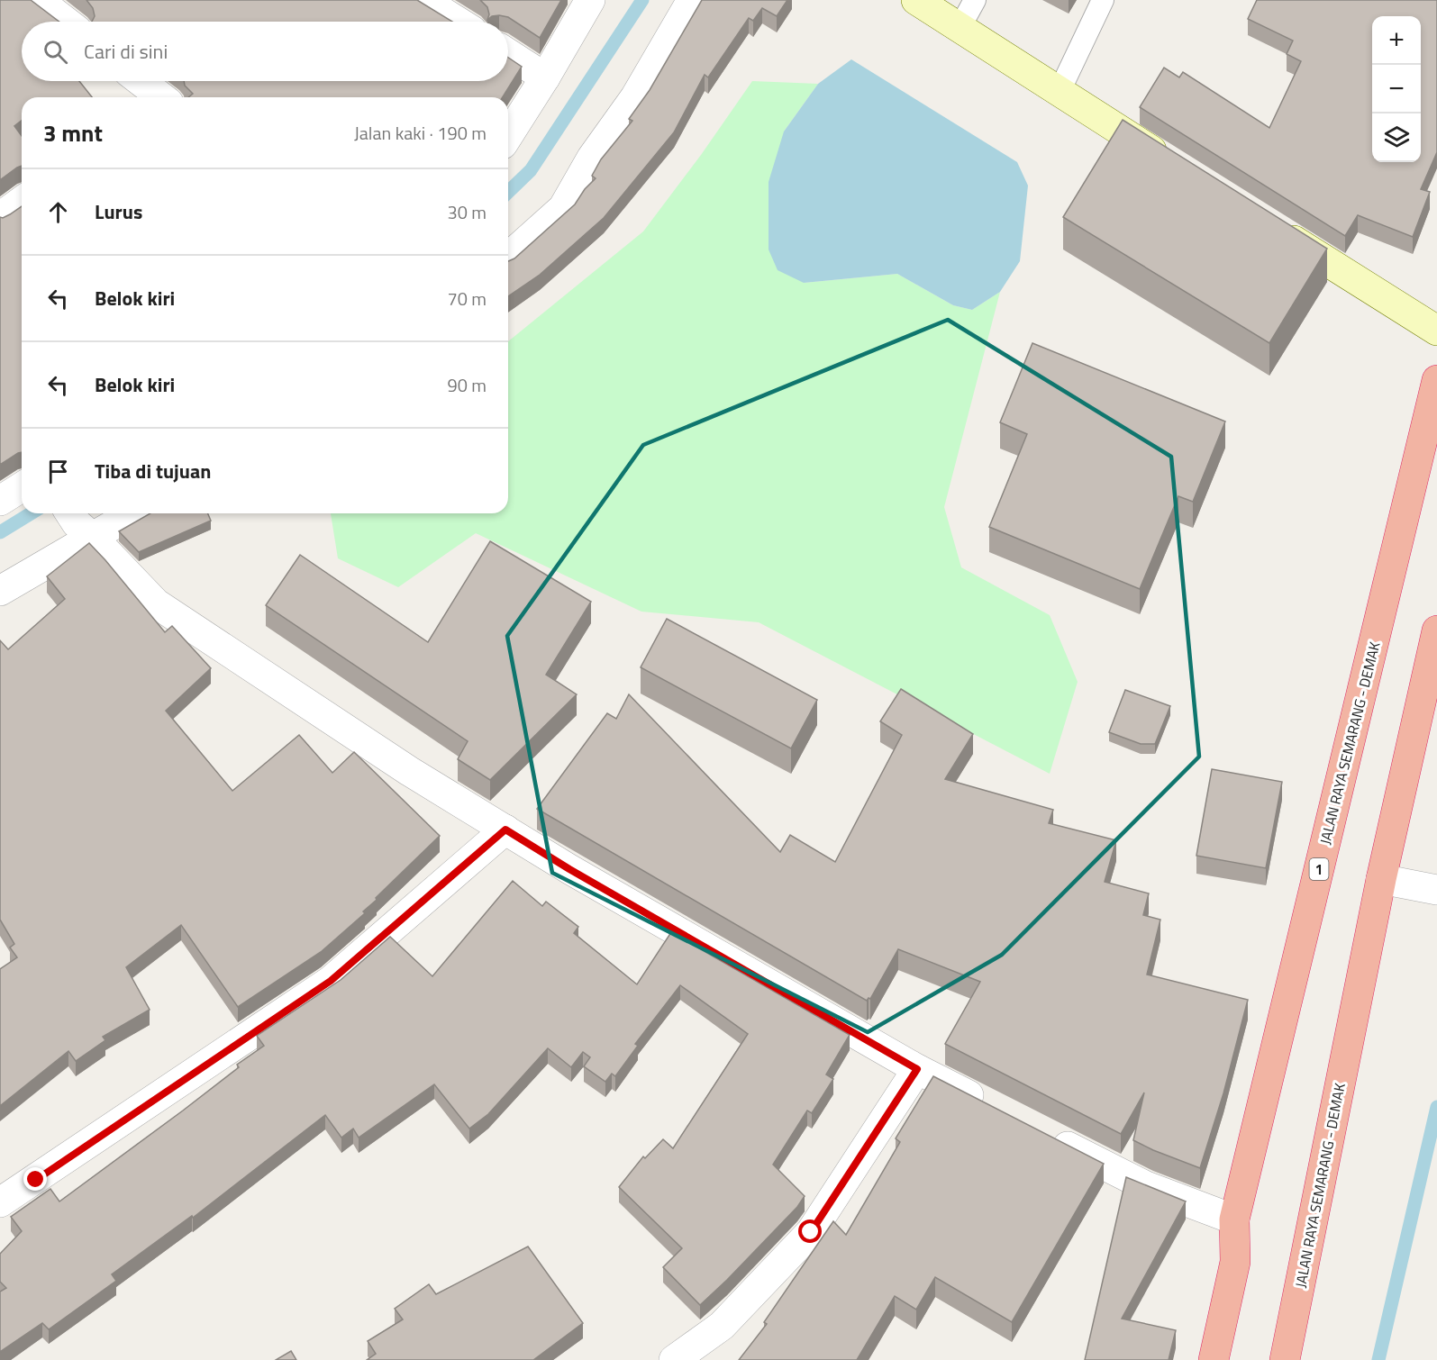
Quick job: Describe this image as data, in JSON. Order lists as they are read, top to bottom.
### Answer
{
  "streets": {
    "highway": ["JALAN RAYA SEMARANG - DEMAK", "1"]
  },
  "page": {
    "map_buttons": ["+", "−"],
    "search": "Cari di sini",
    "heading": ["3 mnt", "Jalan kaki · 190 m"],
    "list": [
      ["Lurus", "30 m"],
      ["Belok kiri", "70 m"],
      ["Belok kiri", "90 m"],
      "Tiba di tujuan"
    ]
  }
}
